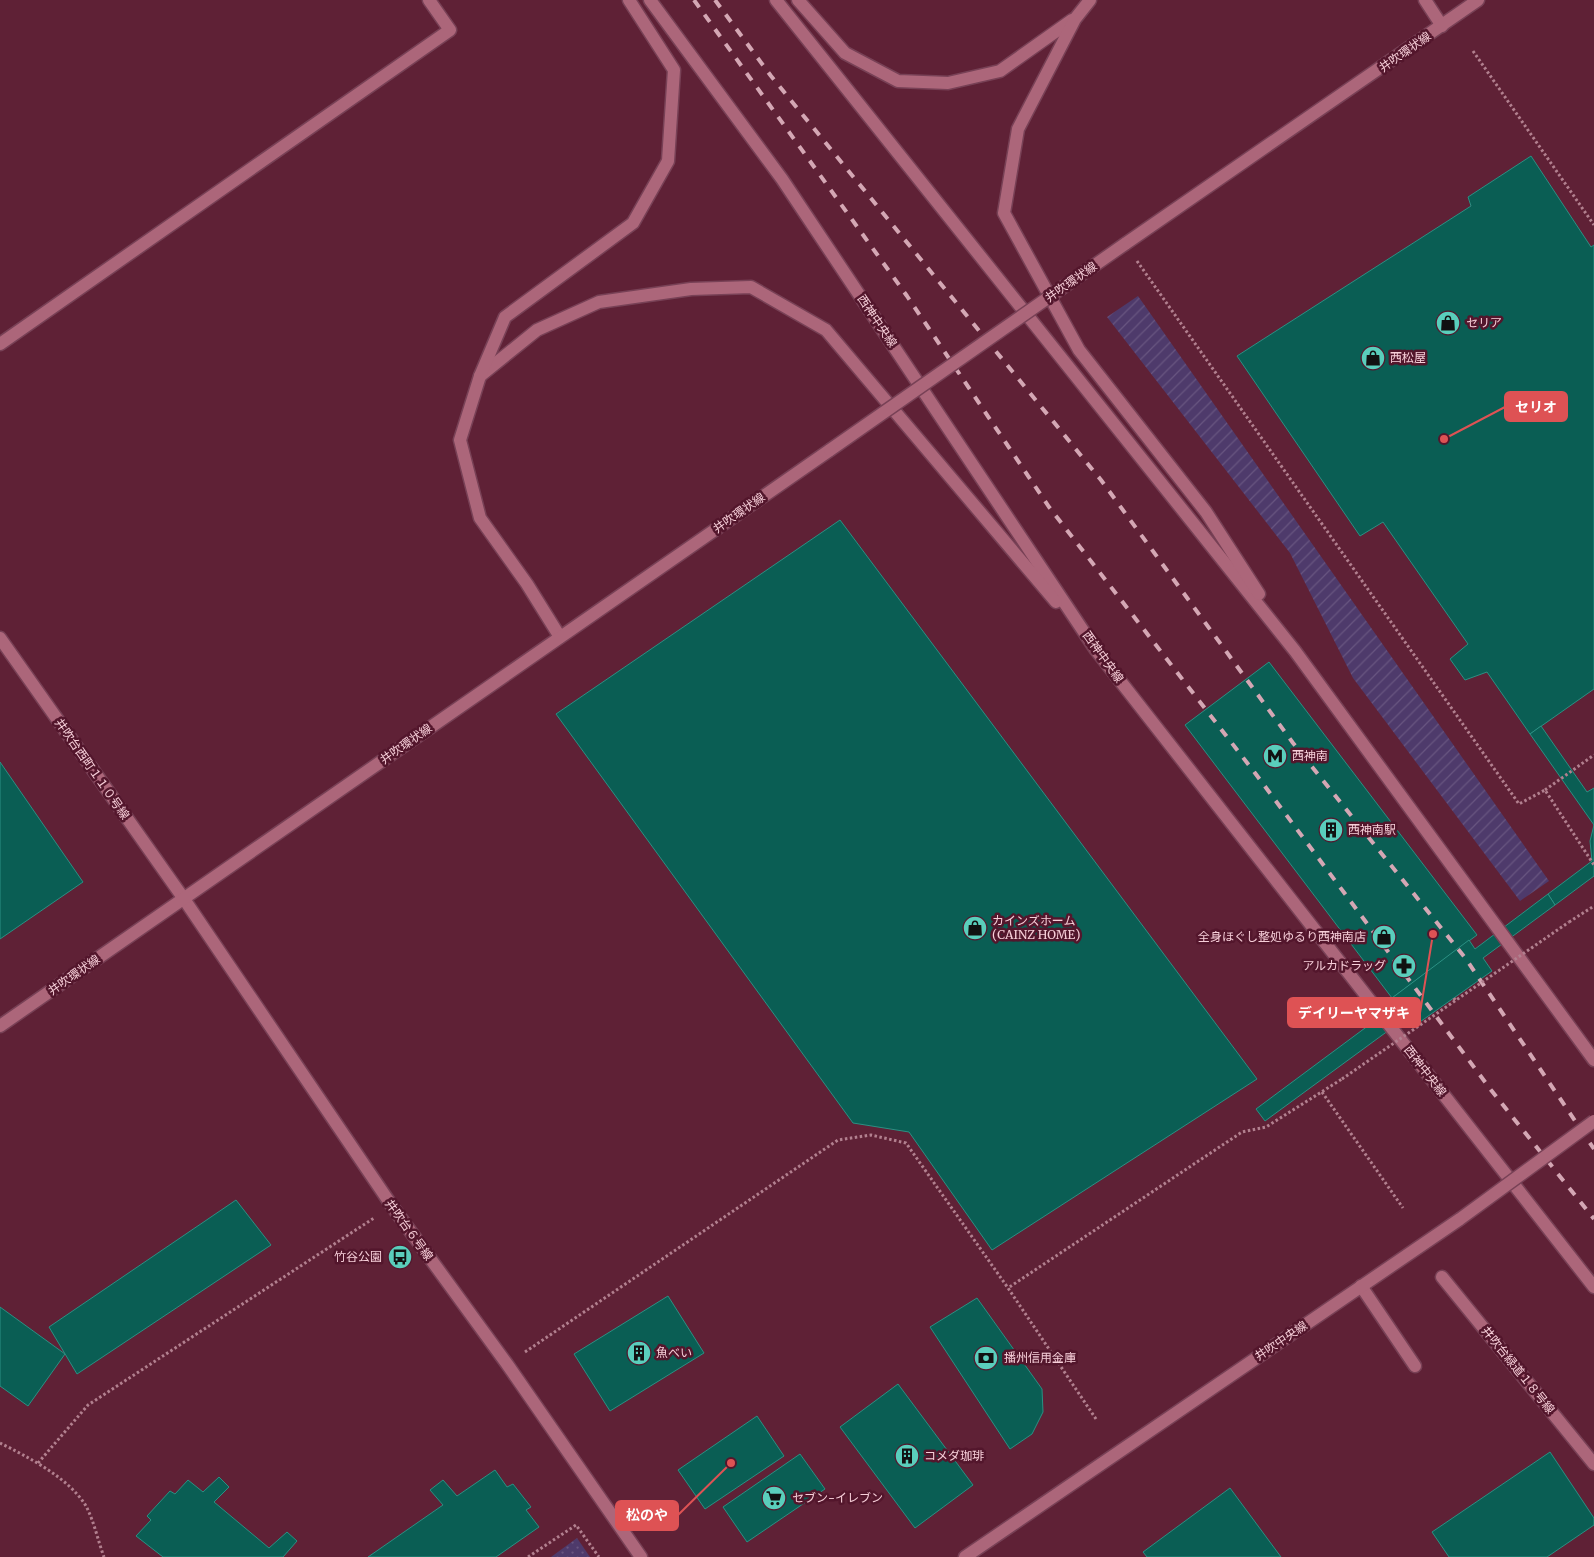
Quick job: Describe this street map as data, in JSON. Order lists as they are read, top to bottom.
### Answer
{
  "streets": {
    "street": [
      "井吹環状線",
      "西神中央線",
      "井吹台西町１１０号線",
      "井吹台６号線",
      "井吹中央線",
      "井吹台緑道１８号線"
    ]
  },
  "crossings": [
    ["井吹環状線", "井吹台西町１１０号線"],
    ["井吹環状線", "井吹台６号線"],
    ["井吹台西町１１０号線", "井吹台６号線"]
  ],
  "places": {
    "shop": [
      "セリア",
      "西松屋",
      "カインズホーム (CAINZ HOME)",
      "全身ほぐし整処ゆるり西神南店"
    ],
    "other": ["セリオ", "デイリーヤマザキ", "松のや"],
    "metro station": ["西神南"],
    "building": ["西神南駅", "魚べい", "コメダ珈琲"],
    "pharmacy": ["アルカドラッグ"],
    "bus stop": ["竹谷公園"],
    "bank": ["播州信用金庫"],
    "supermarket": ["セブン-イレブン"]
  }
}
